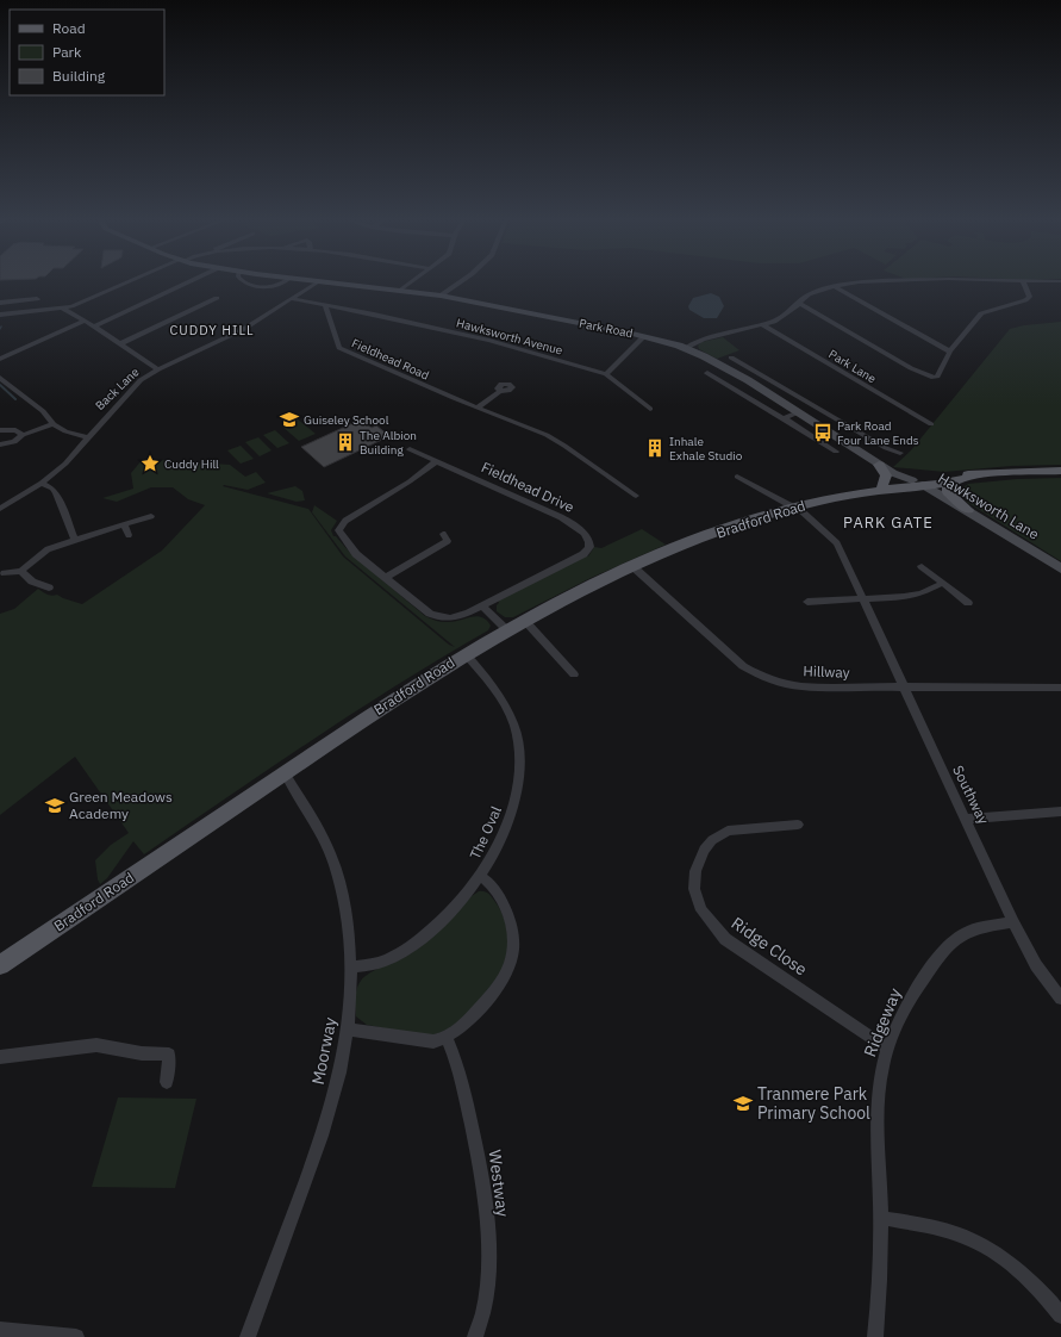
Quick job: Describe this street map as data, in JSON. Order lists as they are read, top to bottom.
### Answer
{
  "streets": {
    "main road": ["Park Road", "Hawksworth Lane", "Bradford Road"],
    "street": [
      "Hawksworth Avenue",
      "Fieldhead Road",
      "Park Lane",
      "Back Lane",
      "Fieldhead Drive",
      "Hillway",
      "Southway",
      "The Oval",
      "Ridge Close",
      "Ridgeway",
      "Moorway",
      "Westway"
    ]
  },
  "crossings": [
    ["Park Road", "Hawksworth Lane"],
    ["Park Road", "Bradford Road"],
    ["Hawksworth Avenue", "Fieldhead Road"],
    ["Hawksworth Lane", "Bradford Road"],
    ["Bradford Road", "Hillway"],
    ["Bradford Road", "Southway"],
    ["Bradford Road", "The Oval"],
    ["Bradford Road", "Moorway"],
    ["Hillway", "Southway"],
    ["Southway", "Ridgeway"],
    ["The Oval", "Moorway"],
    ["Ridge Close", "Ridgeway"]
  ],
  "districts": ["CUDDY HILL", "PARK GATE"],
  "places": {
    "school or university": ["Guiseley School", "Green Meadows Academy", "Tranmere Park Primary School"],
    "bus stop": ["Park Road Four Lane Ends"],
    "building": ["The Albion Building", "Inhale Exhale Studio"],
    "place": ["Cuddy Hill"]
  },
  "legend": ["Road", "Park", "Building"]
}
